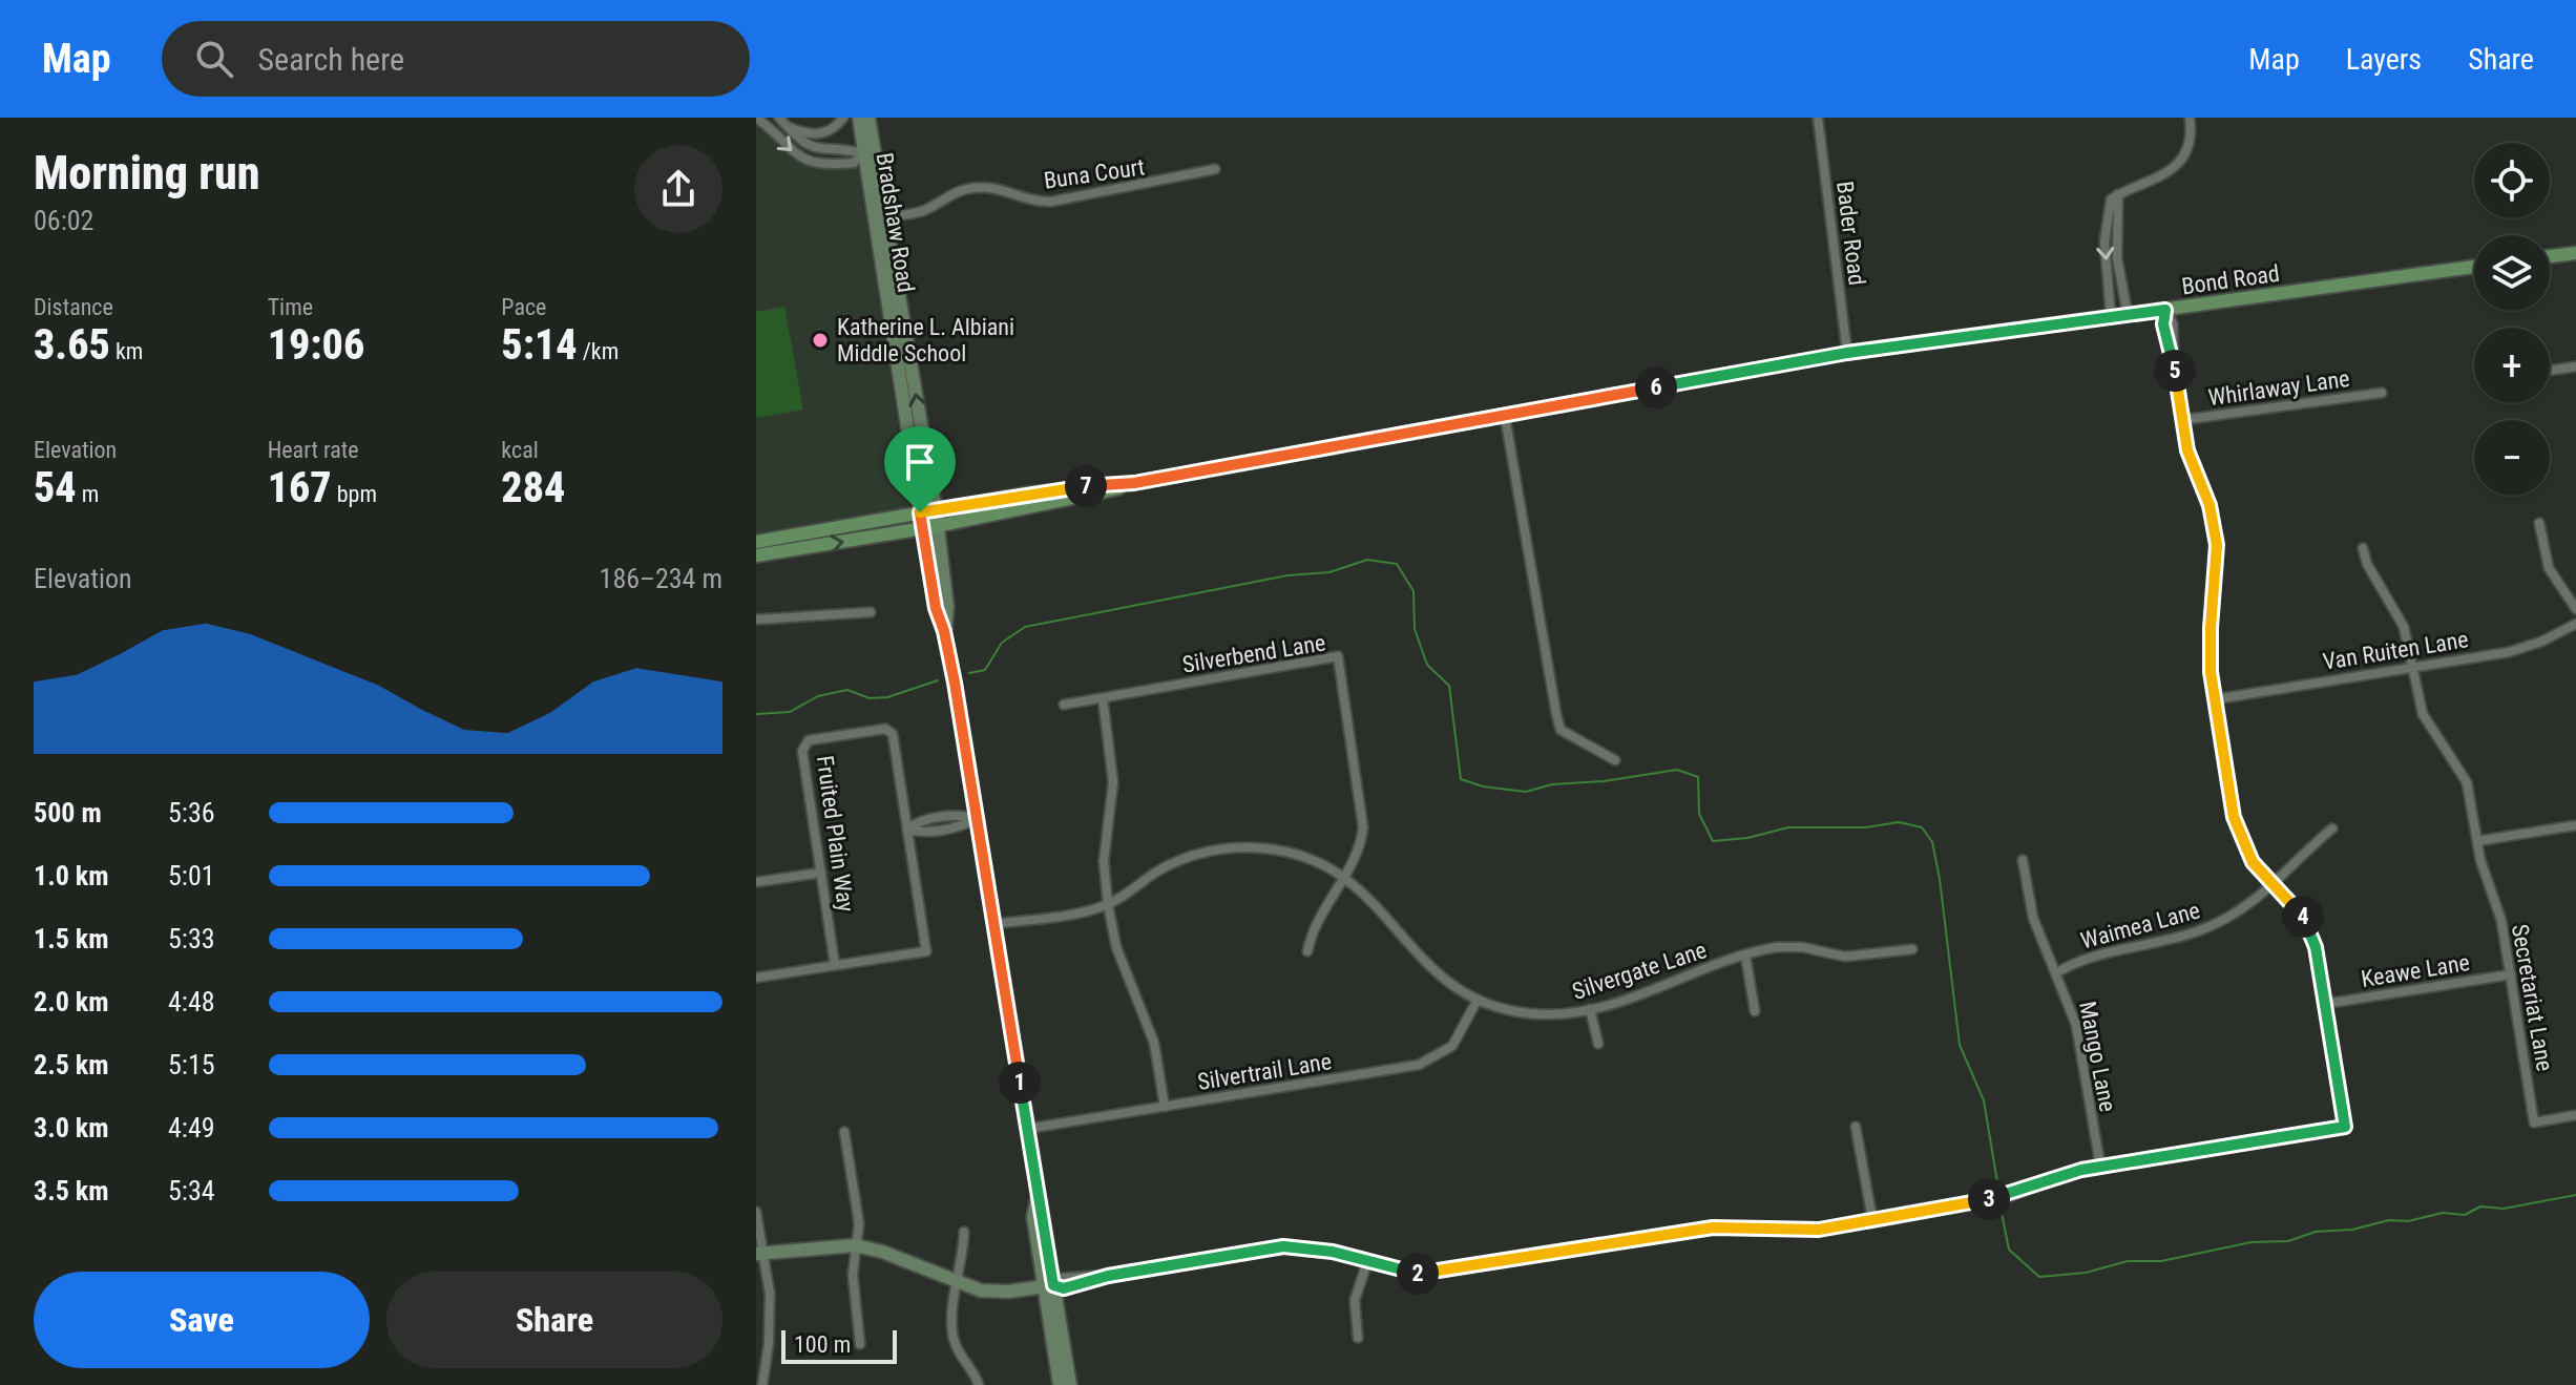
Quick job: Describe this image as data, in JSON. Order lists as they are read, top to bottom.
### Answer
{
  "streets": {
    "main road": ["Bradshaw Road", "Bond Road"],
    "street": [
      "Buna Court",
      "Bader Road",
      "Whirlaway Lane",
      "Van Ruiten Lane",
      "Silverbend Lane",
      "Fruited Plain Way",
      "Waimea Lane",
      "Silvergate Lane",
      "Keawe Lane",
      "Secretariat Lane",
      "Mango Lane",
      "Silvertrail Lane"
    ]
  },
  "crossings": [
    ["Buna Court", "Bradshaw Road"],
    ["Bradshaw Road", "Bond Road"],
    ["Bradshaw Road", "Silvergate Lane"],
    ["Bradshaw Road", "Silvertrail Lane"],
    ["Bader Road", "Bond Road"],
    ["Van Ruiten Lane", "Secretariat Lane"],
    ["Silverbend Lane", "Silvergate Lane"],
    ["Waimea Lane", "Mango Lane"],
    ["Silvergate Lane", "Silvertrail Lane"],
    ["Keawe Lane", "Secretariat Lane"]
  ],
  "places": ["Katherine L. Albiani Middle School"],
  "scale_bar": "100 m",
  "page": {
    "header": "Map",
    "search": "Search here",
    "nav": ["Map", "Layers", "Share"],
    "heading": ["Morning run", "06:02"],
    "map_buttons": ["+", "−"],
    "stats": [
      ["Distance", "3.65 km"],
      ["Time", "19:06"],
      ["Pace", "5:14 /km"],
      ["Elevation", "54 m"],
      ["Heart rate", "167 bpm"],
      ["kcal", "284"]
    ],
    "pins": [
      "5",
      "6",
      "7",
      "4",
      "1",
      "3",
      "2"
    ],
    "chart": ["Elevation", "186–234 m"],
    "list": [
      {
        "name": "500 m",
        "note": "5:36"
      },
      {
        "name": "1.0 km",
        "note": "5:01"
      },
      {
        "name": "1.5 km",
        "note": "5:33"
      },
      {
        "name": "2.0 km",
        "note": "4:48"
      },
      {
        "name": "2.5 km",
        "note": "5:15"
      },
      {
        "name": "3.0 km",
        "note": "4:49"
      },
      {
        "name": "3.5 km",
        "note": "5:34"
      }
    ],
    "buttons": ["Save", "Share"],
    "scale": "100 m"
  }
}
